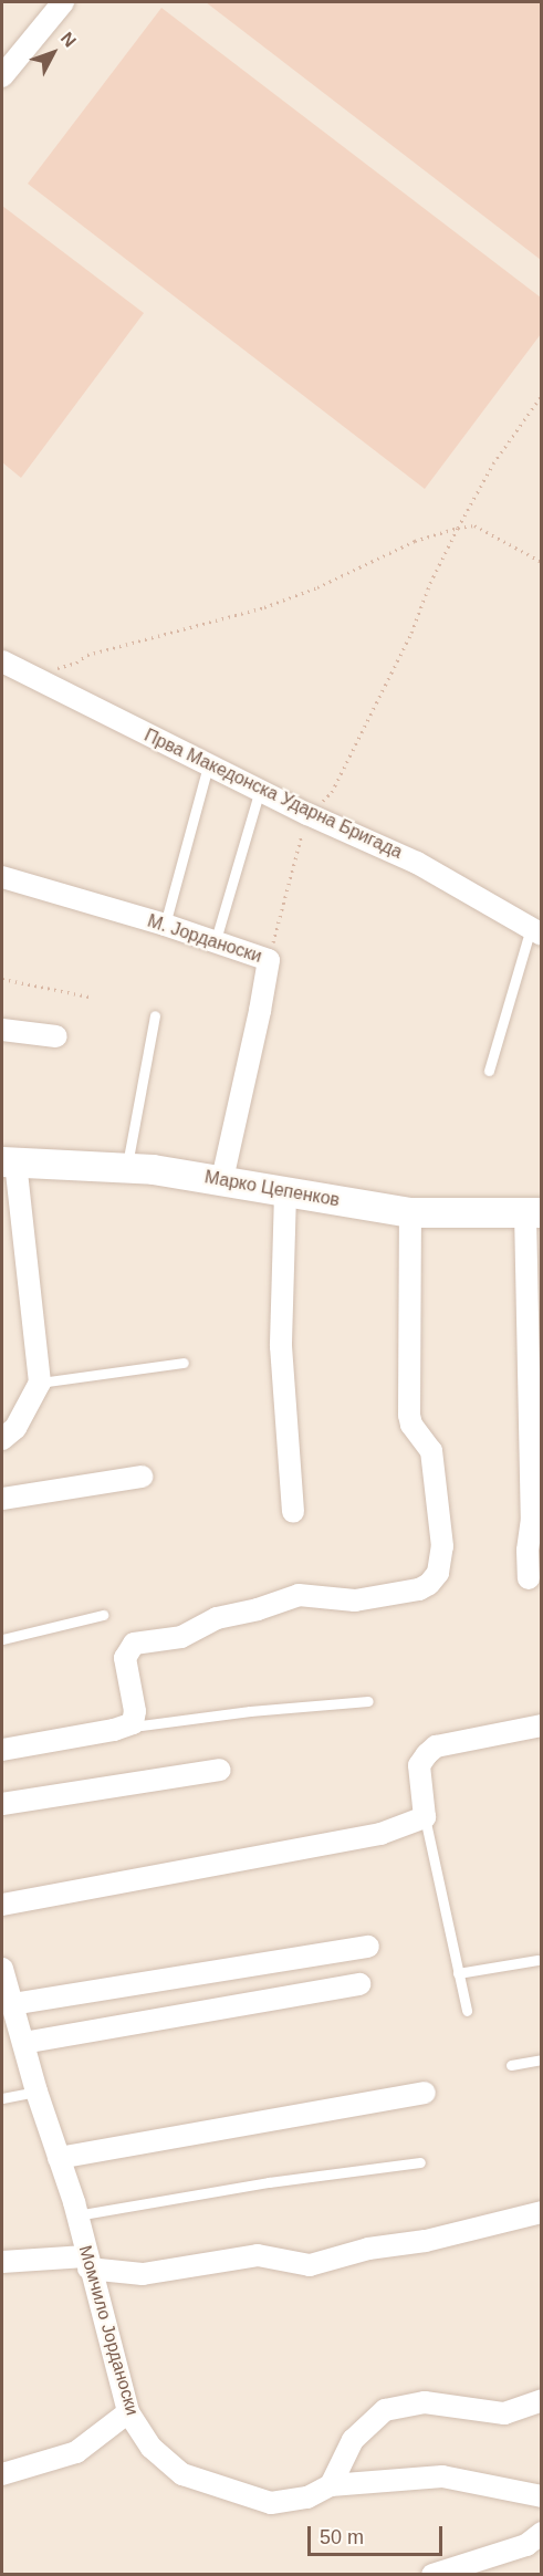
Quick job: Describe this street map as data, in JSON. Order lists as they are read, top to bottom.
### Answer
{
  "streets": {
    "street": [
      "Прва Македонска Ударна Бригада",
      "М. Јорданоски",
      "Марко Цепенков",
      "Момчило Јорданоски"
    ]
  },
  "crossings": [
    ["М. Јорданоски", "Марко Цепенков"]
  ],
  "scale_bar": "50 m",
  "north": "top right"
}
